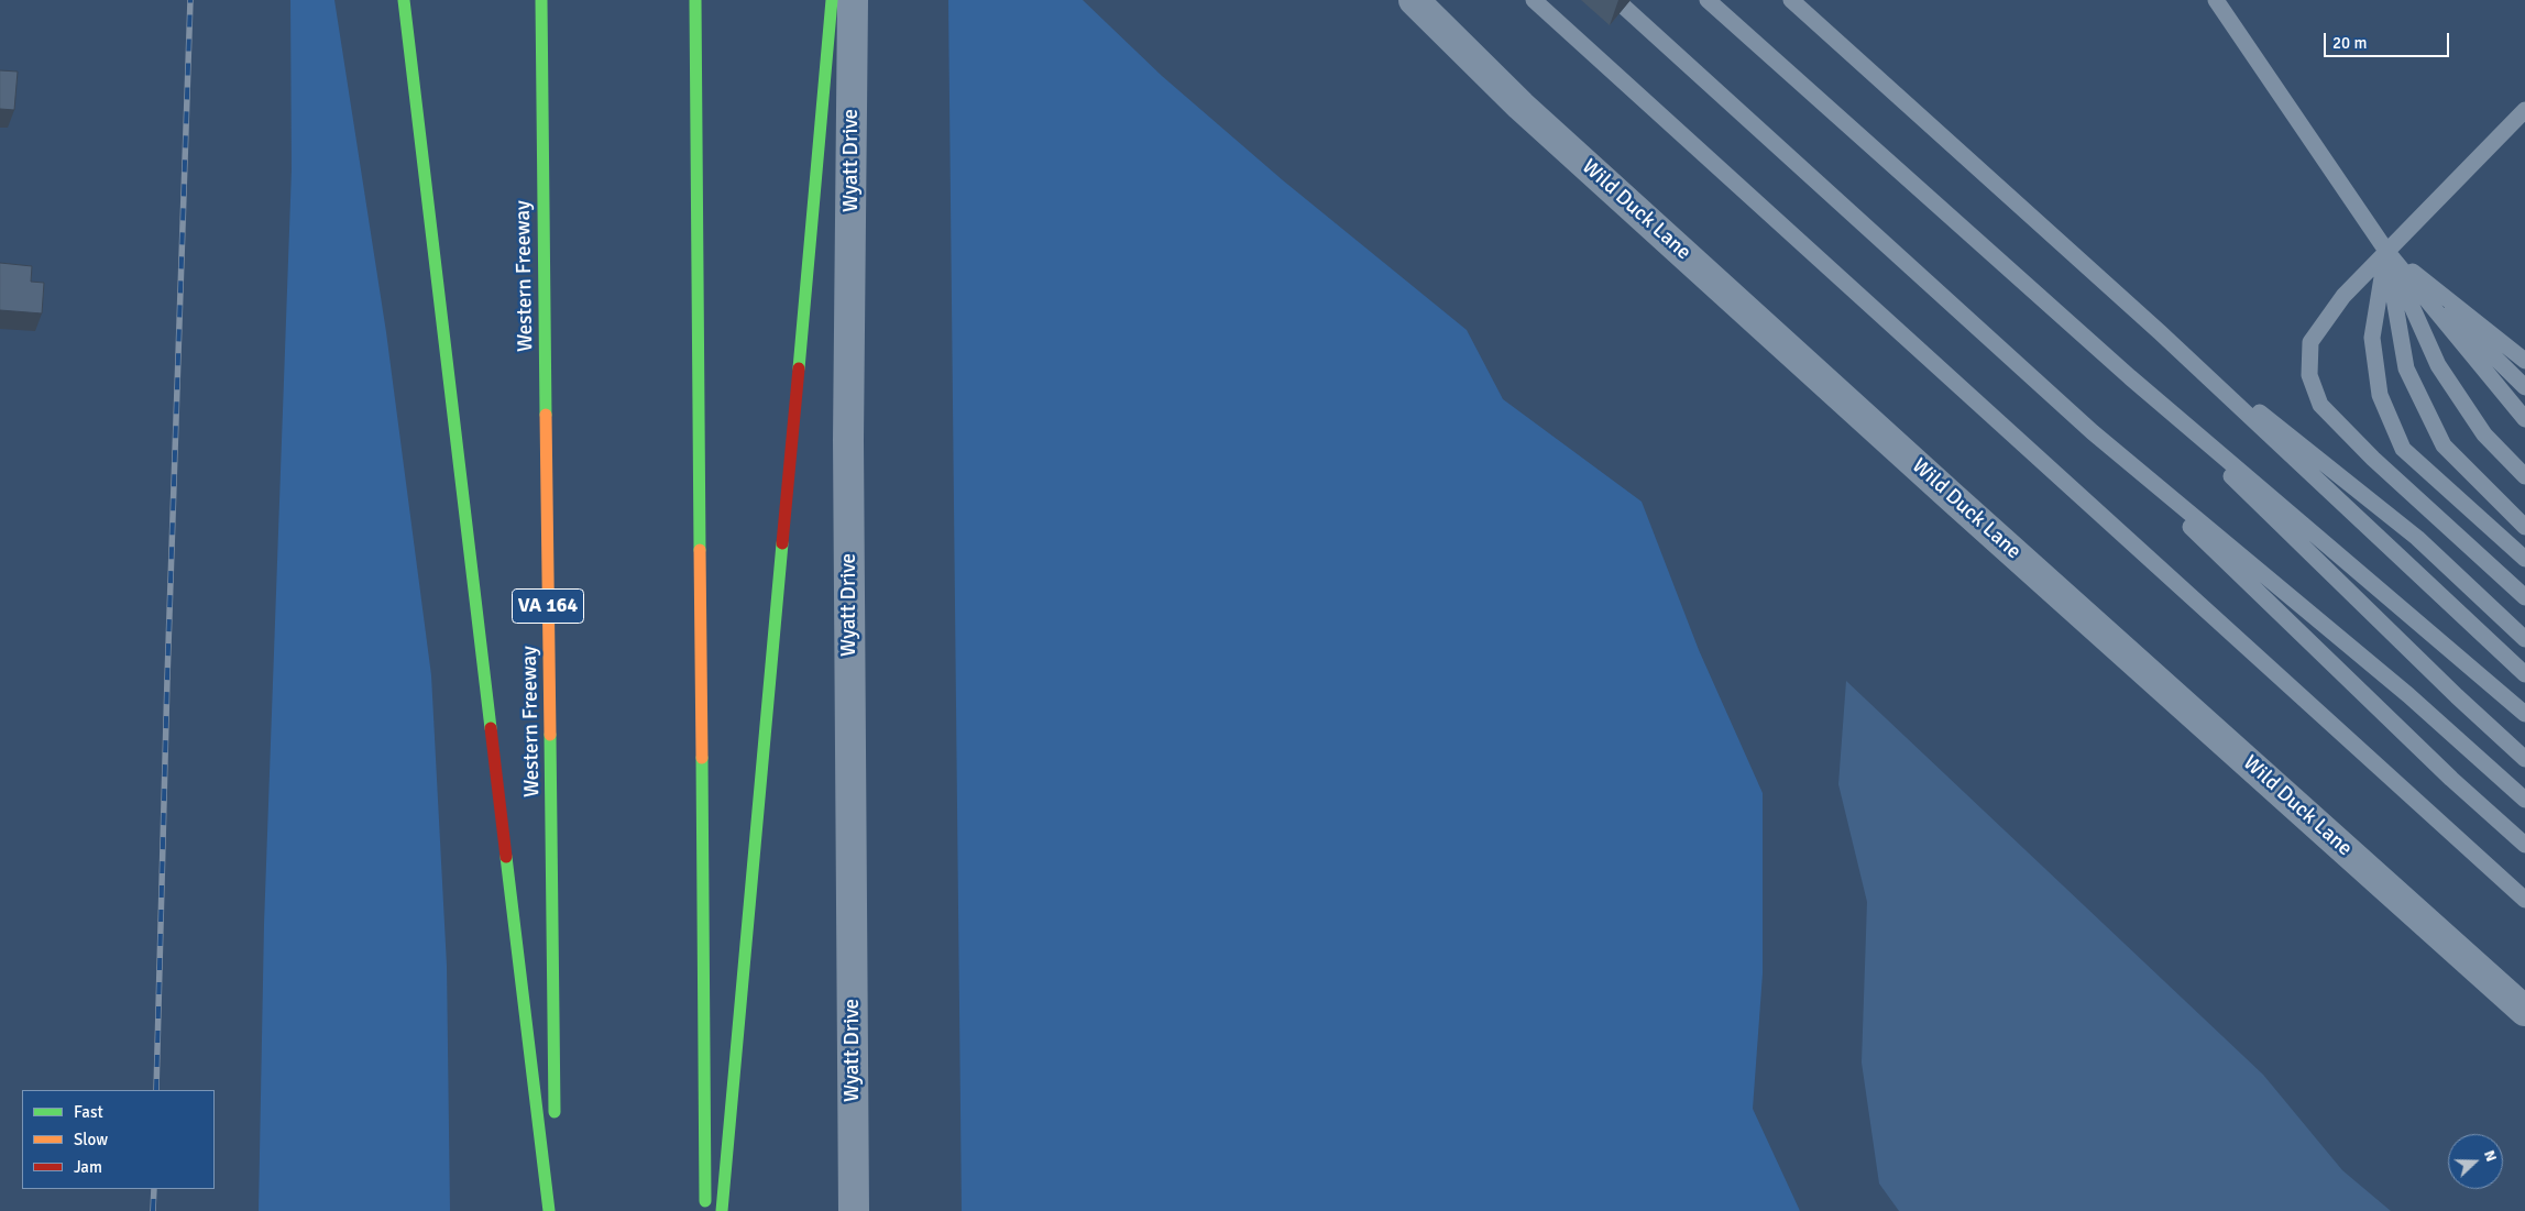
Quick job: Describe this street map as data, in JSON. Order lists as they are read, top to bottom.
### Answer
{
  "streets": {
    "highway": ["Western Freeway", "VA 164"],
    "street": ["Wyatt Drive", "Wild Duck Lane"]
  },
  "legend": ["Fast", "Slow", "Jam"],
  "scale_bar": "20 m",
  "north": "right"
}
